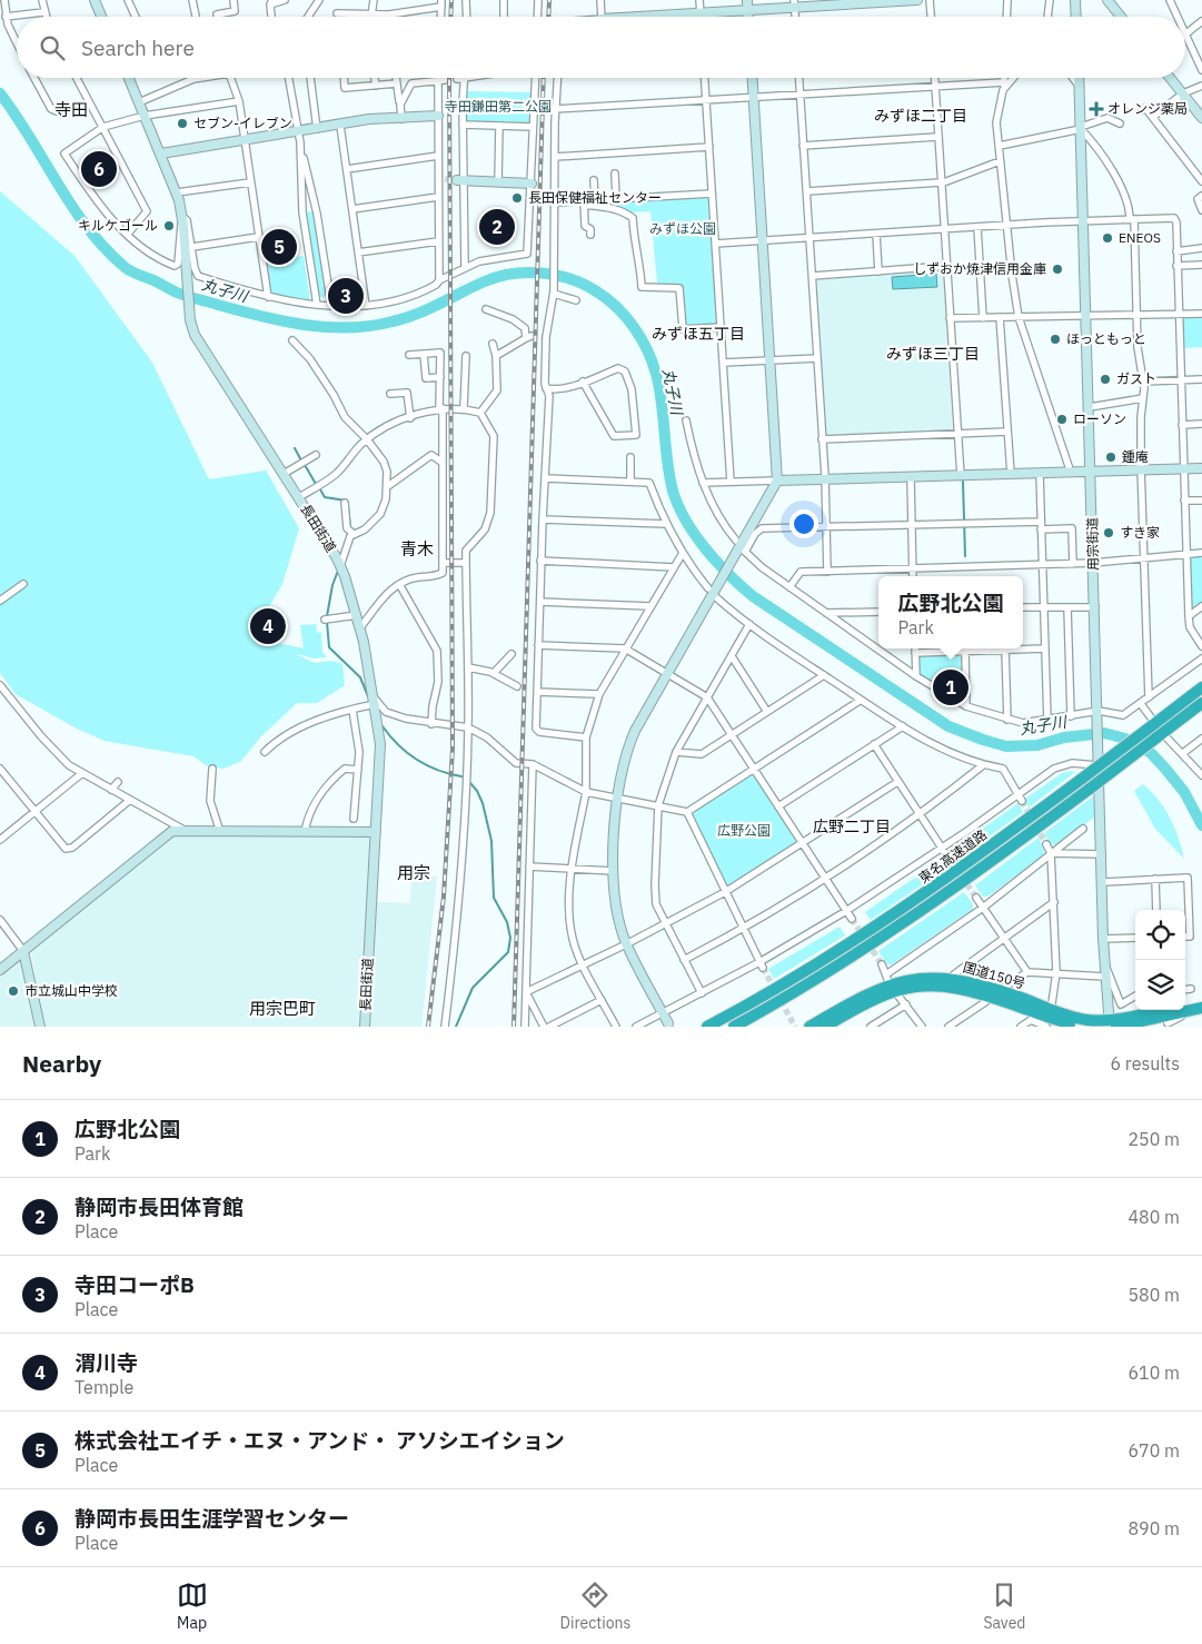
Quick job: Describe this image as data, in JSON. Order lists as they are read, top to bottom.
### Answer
{
  "streets": {
    "highway": ["東名高速道路", "国道150号"],
    "street": ["長田街道", "用宗街道"]
  },
  "crossings": [
    ["用宗街道", "国道150号"]
  ],
  "districts": [
    "寺田",
    "みずほ二丁目",
    "みずほ五丁目",
    "みずほ三丁目",
    "青木",
    "広野二丁目",
    "用宗",
    "用宗巴町"
  ],
  "water": ["丸子川"],
  "parks": ["寺田鎌田第二公園", "みずほ公園", "広野公園"],
  "places": {
    "health": ["オレンジ薬局"],
    "other": [
      "セブン-イレブン",
      "長田保健福祉センター",
      "キルケゴール",
      "ENEOS",
      "しずおか焼津信用金庫",
      "ほっともっと",
      "ガスト",
      "ローソン",
      "鍾庵",
      "すき家",
      "市立城山中学校"
    ]
  },
  "page": {
    "search": "Search here",
    "pins": [
      "6",
      "2",
      "5",
      "3",
      "4",
      "1"
    ],
    "popup": ["広野北公園", "Park"],
    "heading": ["Nearby", "6 results"],
    "list": [
      {
        "mark": "1",
        "name": "広野北公園",
        "note": "Park",
        "value": "250 m"
      },
      {
        "mark": "2",
        "name": "静岡市長田体育館",
        "note": "Place",
        "value": "480 m"
      },
      {
        "mark": "3",
        "name": "寺田コーポB",
        "note": "Place",
        "value": "580 m"
      },
      {
        "mark": "4",
        "name": "渭川寺",
        "note": "Temple",
        "value": "610 m"
      },
      {
        "mark": "5",
        "name": "株式会社エイチ・エヌ・アンド・ アソシエイション",
        "note": "Place",
        "value": "670 m"
      },
      {
        "mark": "6",
        "name": "静岡市長田生涯学習センター",
        "note": "Place",
        "value": "890 m"
      }
    ],
    "nav": ["Map", "Directions", "Saved"]
  }
}
